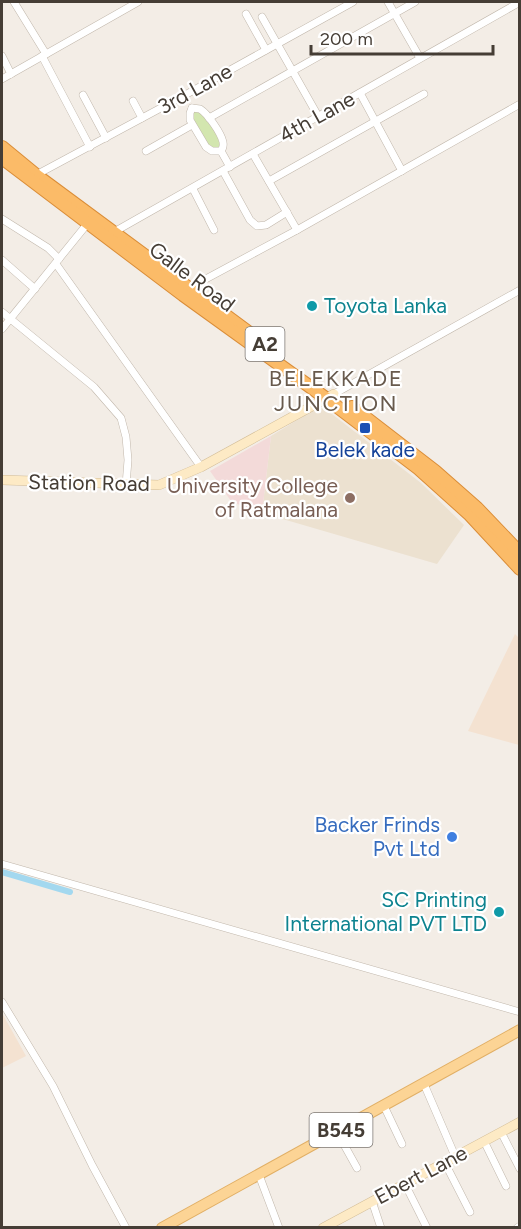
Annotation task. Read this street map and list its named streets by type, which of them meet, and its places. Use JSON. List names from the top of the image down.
{
  "streets": {
    "highway": ["Galle Road", "A2"],
    "main road": ["B545"],
    "street": [
      "3rd Lane",
      "4th Lane",
      "Station Road",
      "Ebert Lane"
    ]
  },
  "crossings": [
    ["3rd Lane", "Galle Road"],
    ["4th Lane", "Galle Road"],
    ["Galle Road", "Station Road"]
  ],
  "districts": ["BELEKKADE JUNCTION"],
  "places": {
    "other": [
      "Toyota Lanka",
      "University College of Ratmalana",
      "Backer Frinds Pvt Ltd",
      "SC Printing International PVT LTD"
    ],
    "transit": ["Belek kade"]
  },
  "scale_bar": "200 m"
}
